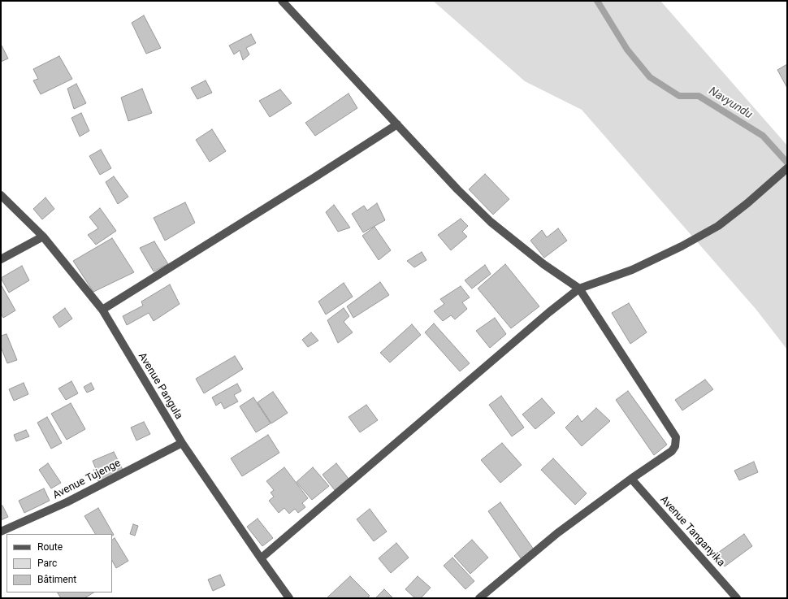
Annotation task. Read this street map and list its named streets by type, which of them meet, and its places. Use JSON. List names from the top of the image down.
{
  "streets": {
    "street": ["Avenue Pangula", "Avenue Tujenge", "Avenue Tanganyika"]
  },
  "crossings": [
    ["Avenue Pangula", "Avenue Tujenge"]
  ],
  "water": ["Navyundu"],
  "legend": ["Route", "Parc", "Bâtiment"]
}
